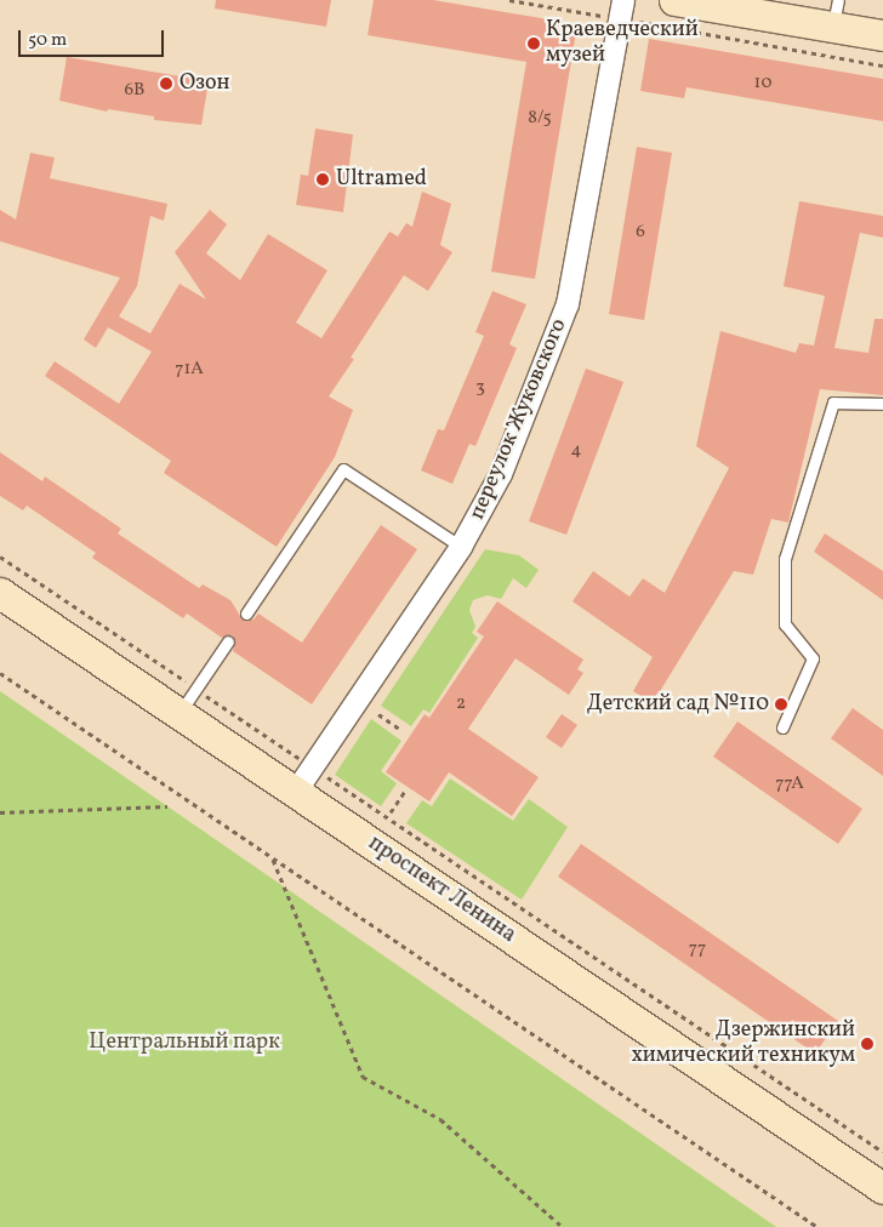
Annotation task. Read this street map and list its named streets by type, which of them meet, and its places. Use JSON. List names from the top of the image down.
{
  "streets": {
    "main road": ["проспект Ленина"],
    "street": ["переулок Жуковского"]
  },
  "crossings": [
    ["переулок Жуковского", "проспект Ленина"]
  ],
  "parks": ["Центральный парк"],
  "places": [
    "Краеведческий музей",
    "Озон",
    "Ultramed",
    "Детский сад №110",
    "Дзержинский химический техникум"
  ],
  "house_numbers": [
    "10",
    "6В",
    "8/5",
    "6",
    "71А",
    "3",
    "4",
    "2",
    "77А",
    "77"
  ],
  "scale_bar": "50 m"
}
